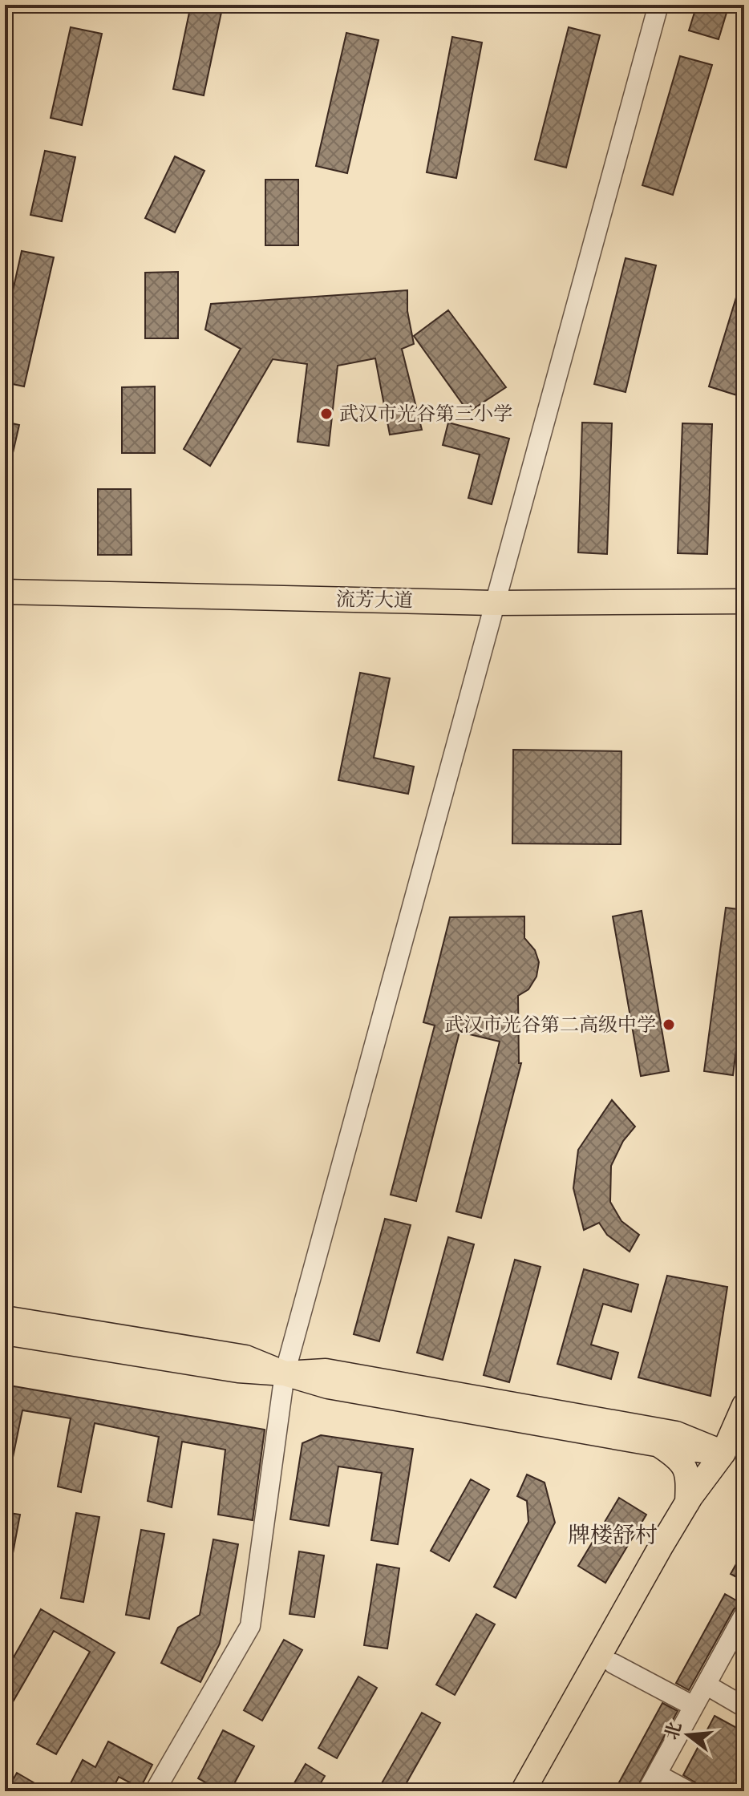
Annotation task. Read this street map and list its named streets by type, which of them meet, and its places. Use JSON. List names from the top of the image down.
{
  "streets": {
    "main road": ["流芳大道"]
  },
  "districts": ["牌楼舒村"],
  "places": ["武汉市光谷第三小学", "武汉市光谷第二高级中学"],
  "north": "left"
}
